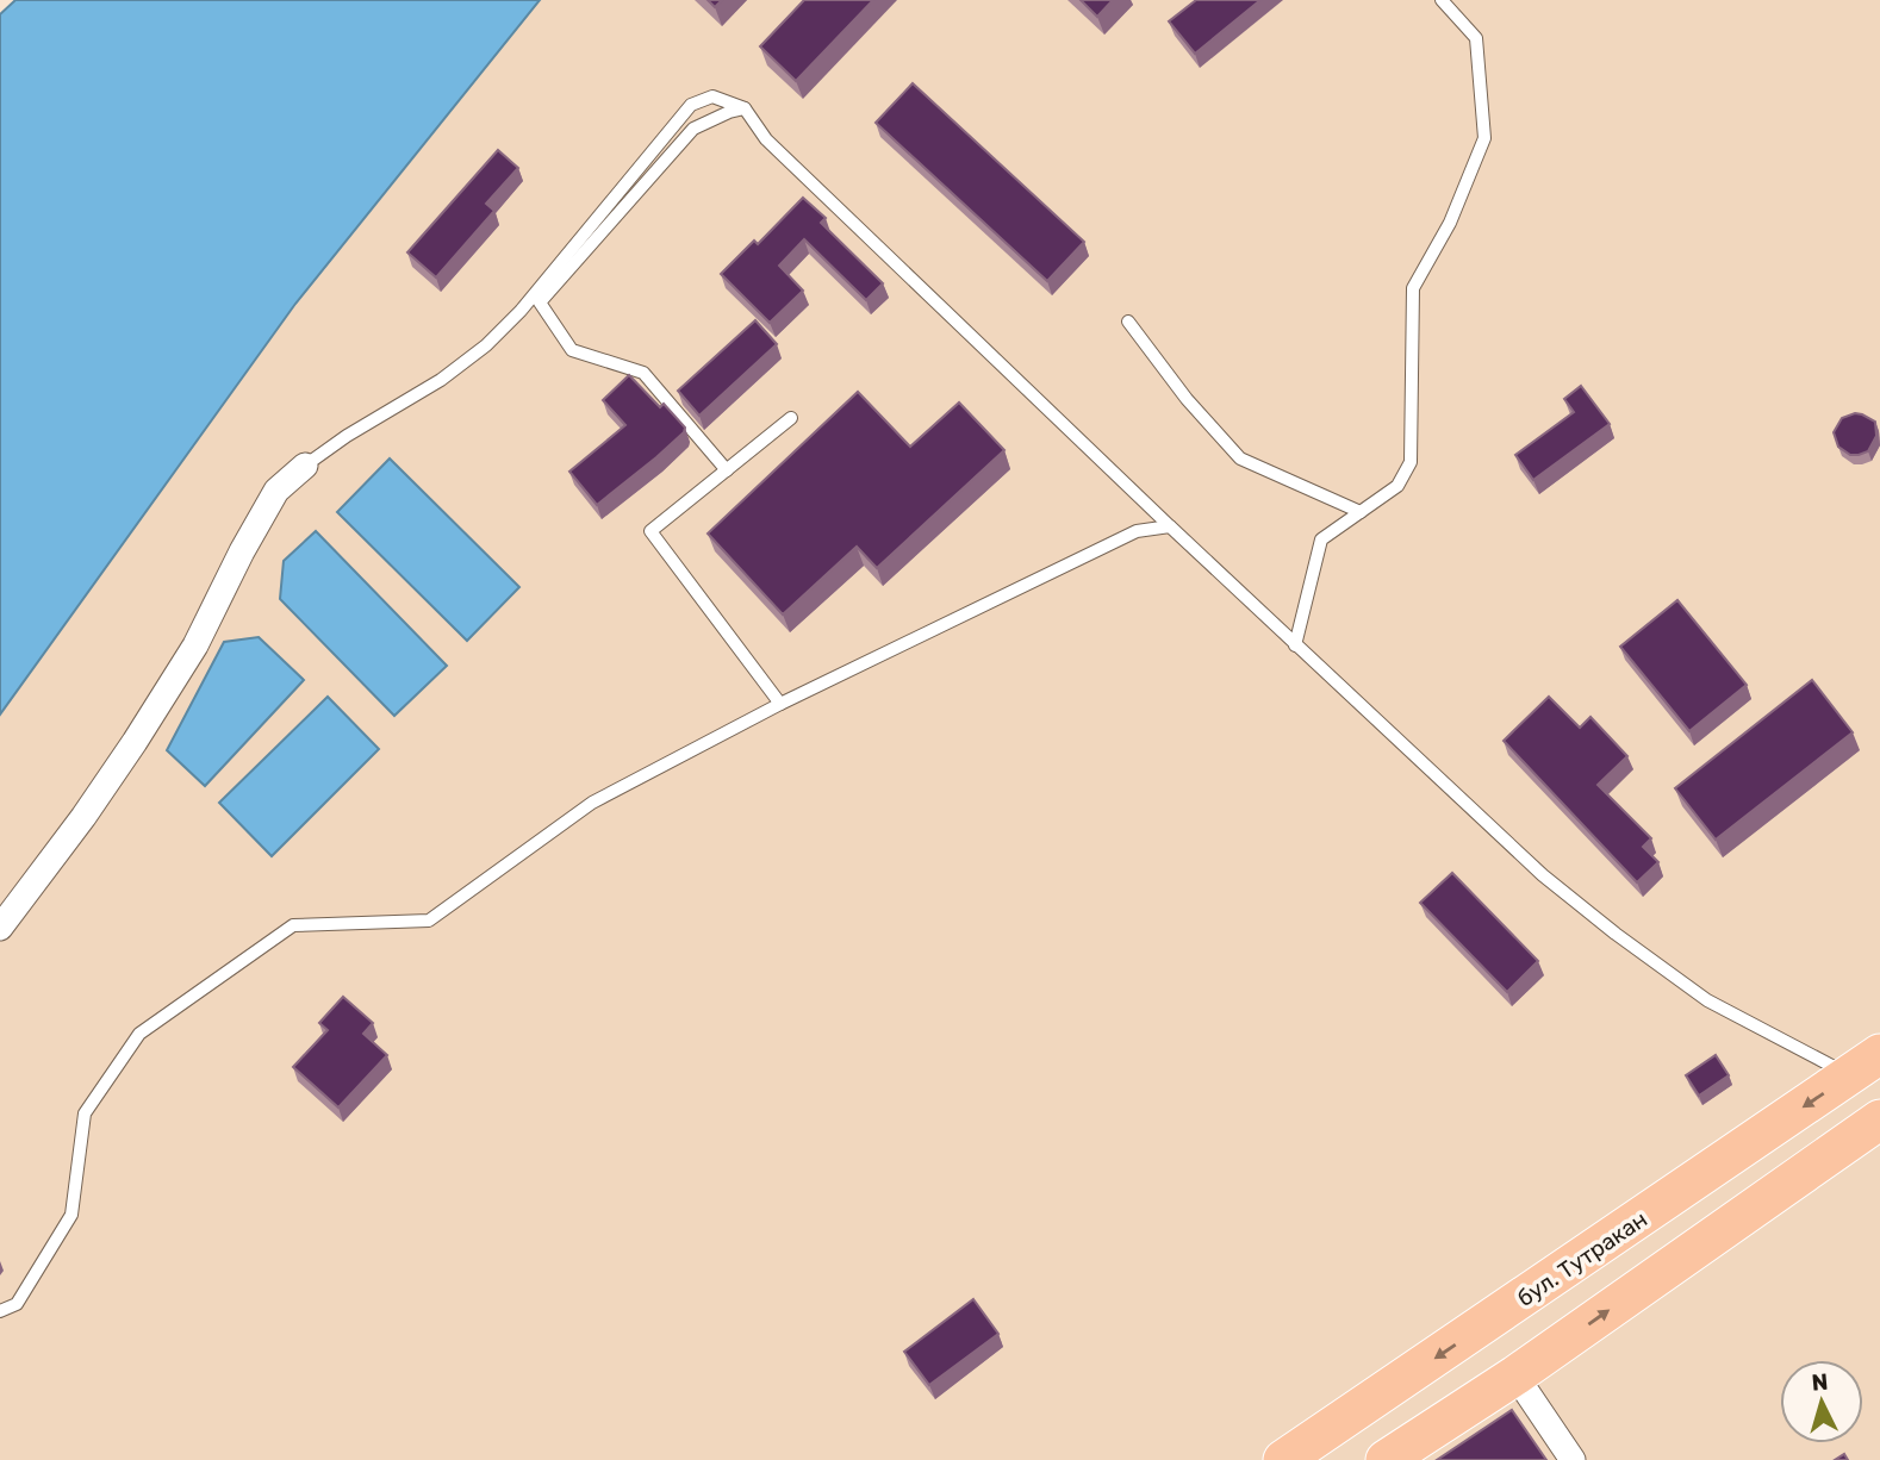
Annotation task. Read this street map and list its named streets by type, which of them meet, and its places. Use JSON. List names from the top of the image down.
{
  "streets": {
    "main road": ["бул. Тутракан"]
  },
  "north": "top"
}
